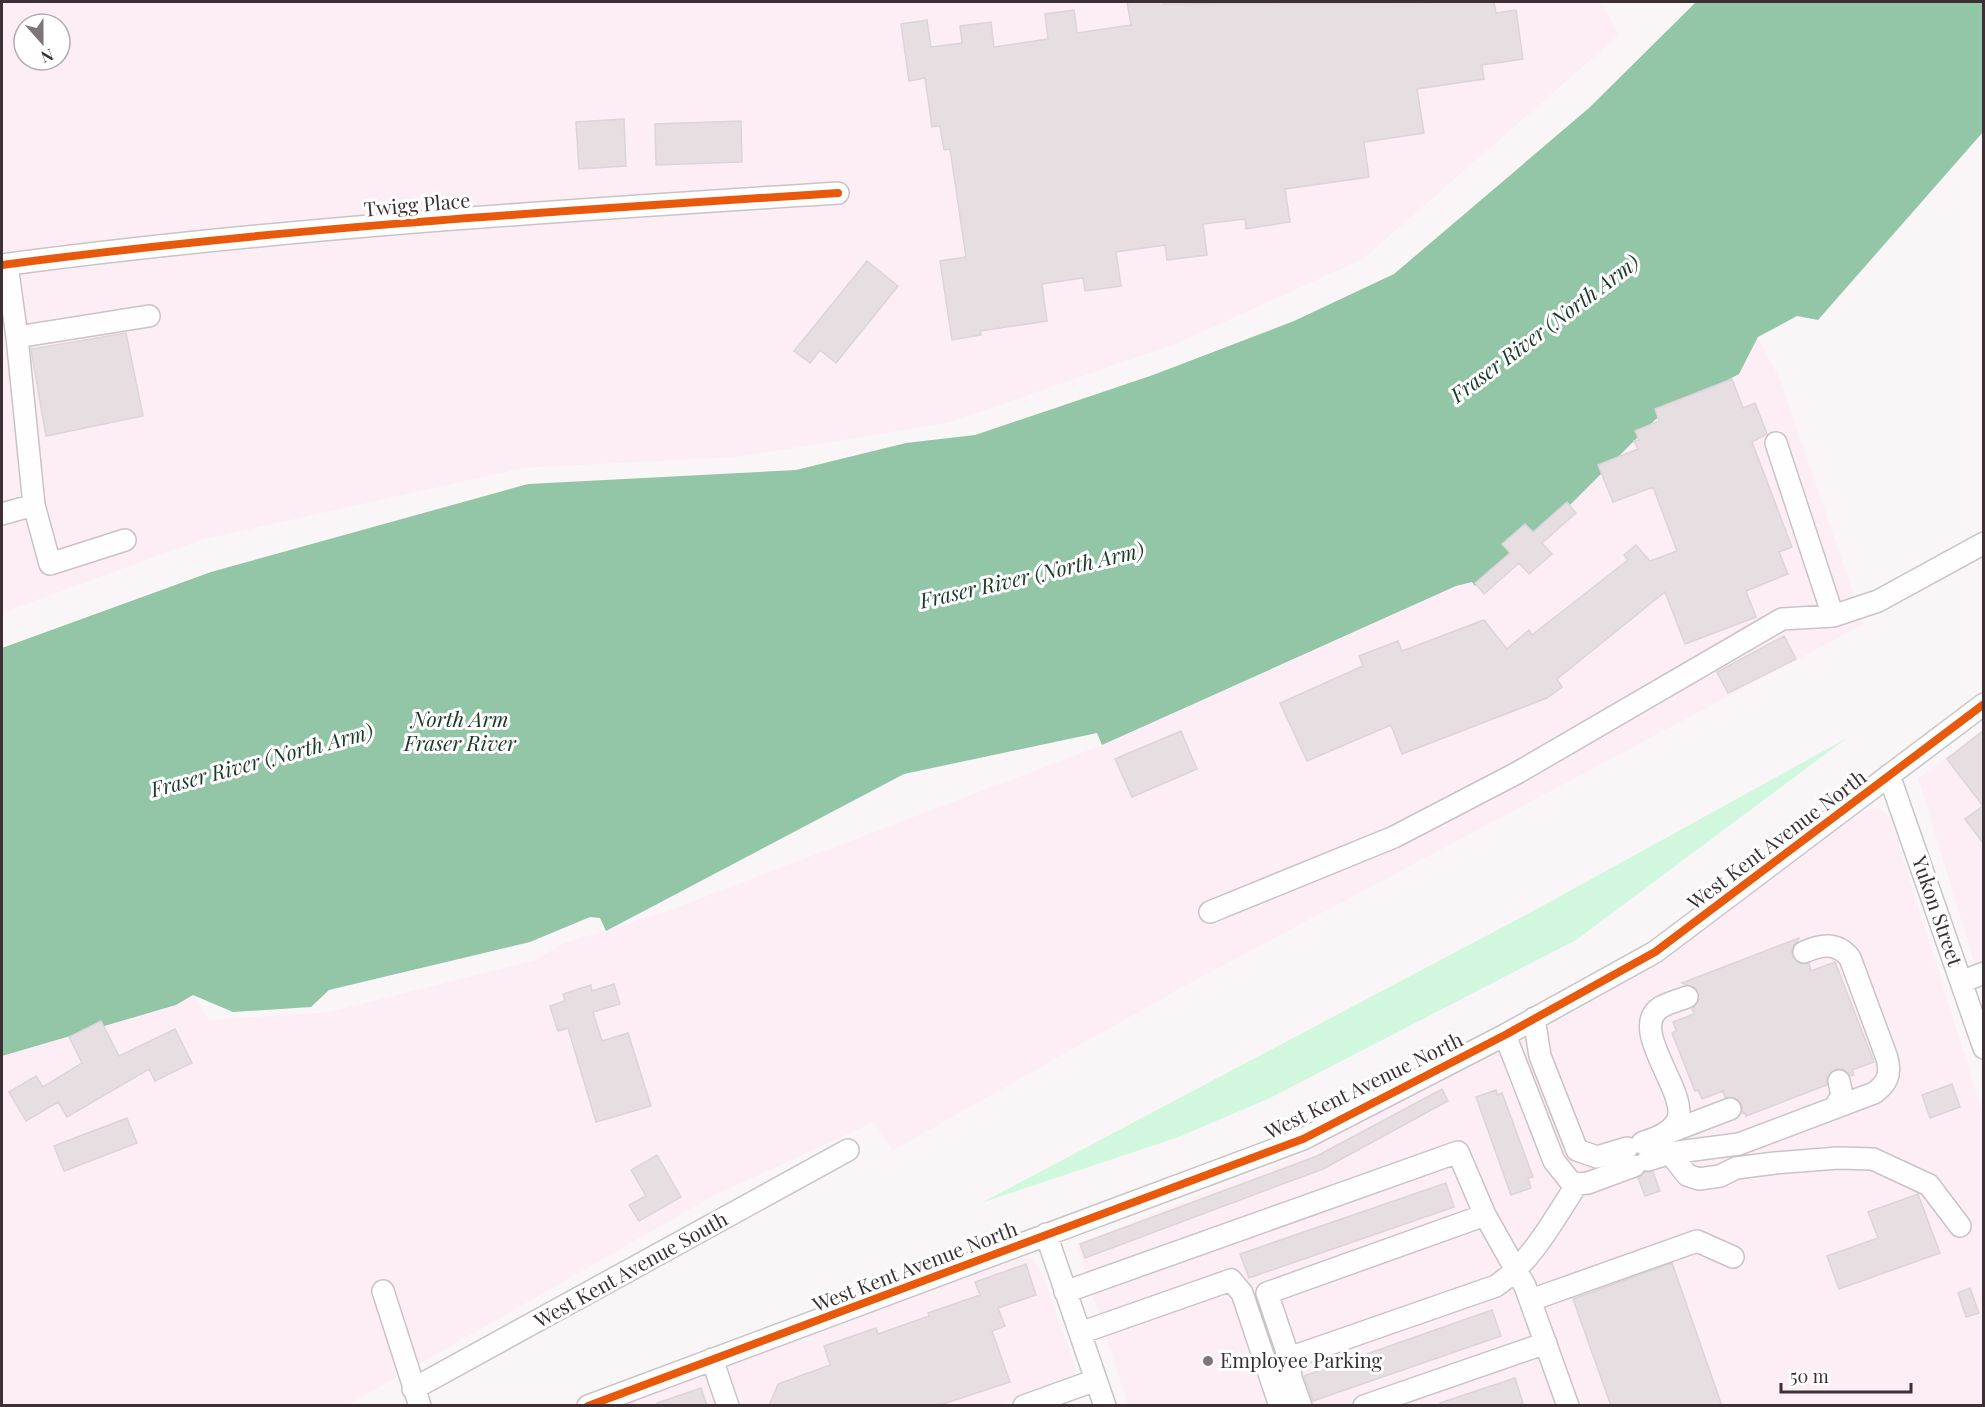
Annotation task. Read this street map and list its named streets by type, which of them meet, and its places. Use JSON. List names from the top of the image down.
{
  "streets": {
    "street": [
      "Twigg Place",
      "West Kent Avenue North",
      "Yukon Street",
      "West Kent Avenue South"
    ]
  },
  "crossings": [
    ["West Kent Avenue North", "Yukon Street"]
  ],
  "water": ["Fraser River (North Arm)", "North Arm Fraser River"],
  "places": ["Employee Parking"],
  "scale_bar": "50 m",
  "north": "bottom"
}
